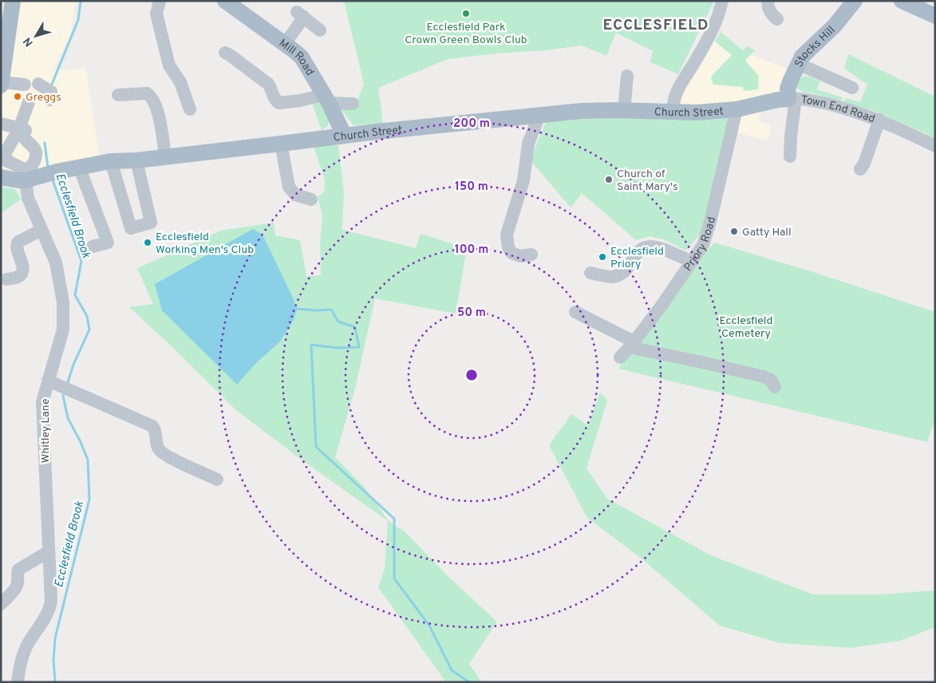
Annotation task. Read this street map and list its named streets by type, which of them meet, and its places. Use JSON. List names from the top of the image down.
{
  "streets": {
    "main road": [
      "Stocks Hill",
      "Mill Road",
      "Town End Road",
      "Church Street"
    ],
    "street": ["Priory Road", "Whitley Lane"]
  },
  "crossings": [
    ["Stocks Hill", "Town End Road"],
    ["Mill Road", "Church Street"],
    ["Town End Road", "Church Street"],
    ["Town End Road", "Priory Road"],
    ["Church Street", "Priory Road"],
    ["Church Street", "Whitley Lane"]
  ],
  "districts": ["ECCLESFIELD"],
  "water": ["Ecclesfield Brook"],
  "parks": ["Ecclesfield Cemetery"],
  "places": [
    "Ecclesfield Park Crown Green Bowls Club",
    "Greggs",
    "Church of Saint Mary's",
    "Gatty Hall",
    "Ecclesfield Working Men's Club",
    "Ecclesfield Priory"
  ],
  "north": "bottom left",
  "rings": [
    "200 m",
    "150 m",
    "100 m",
    "50 m"
  ]
}
